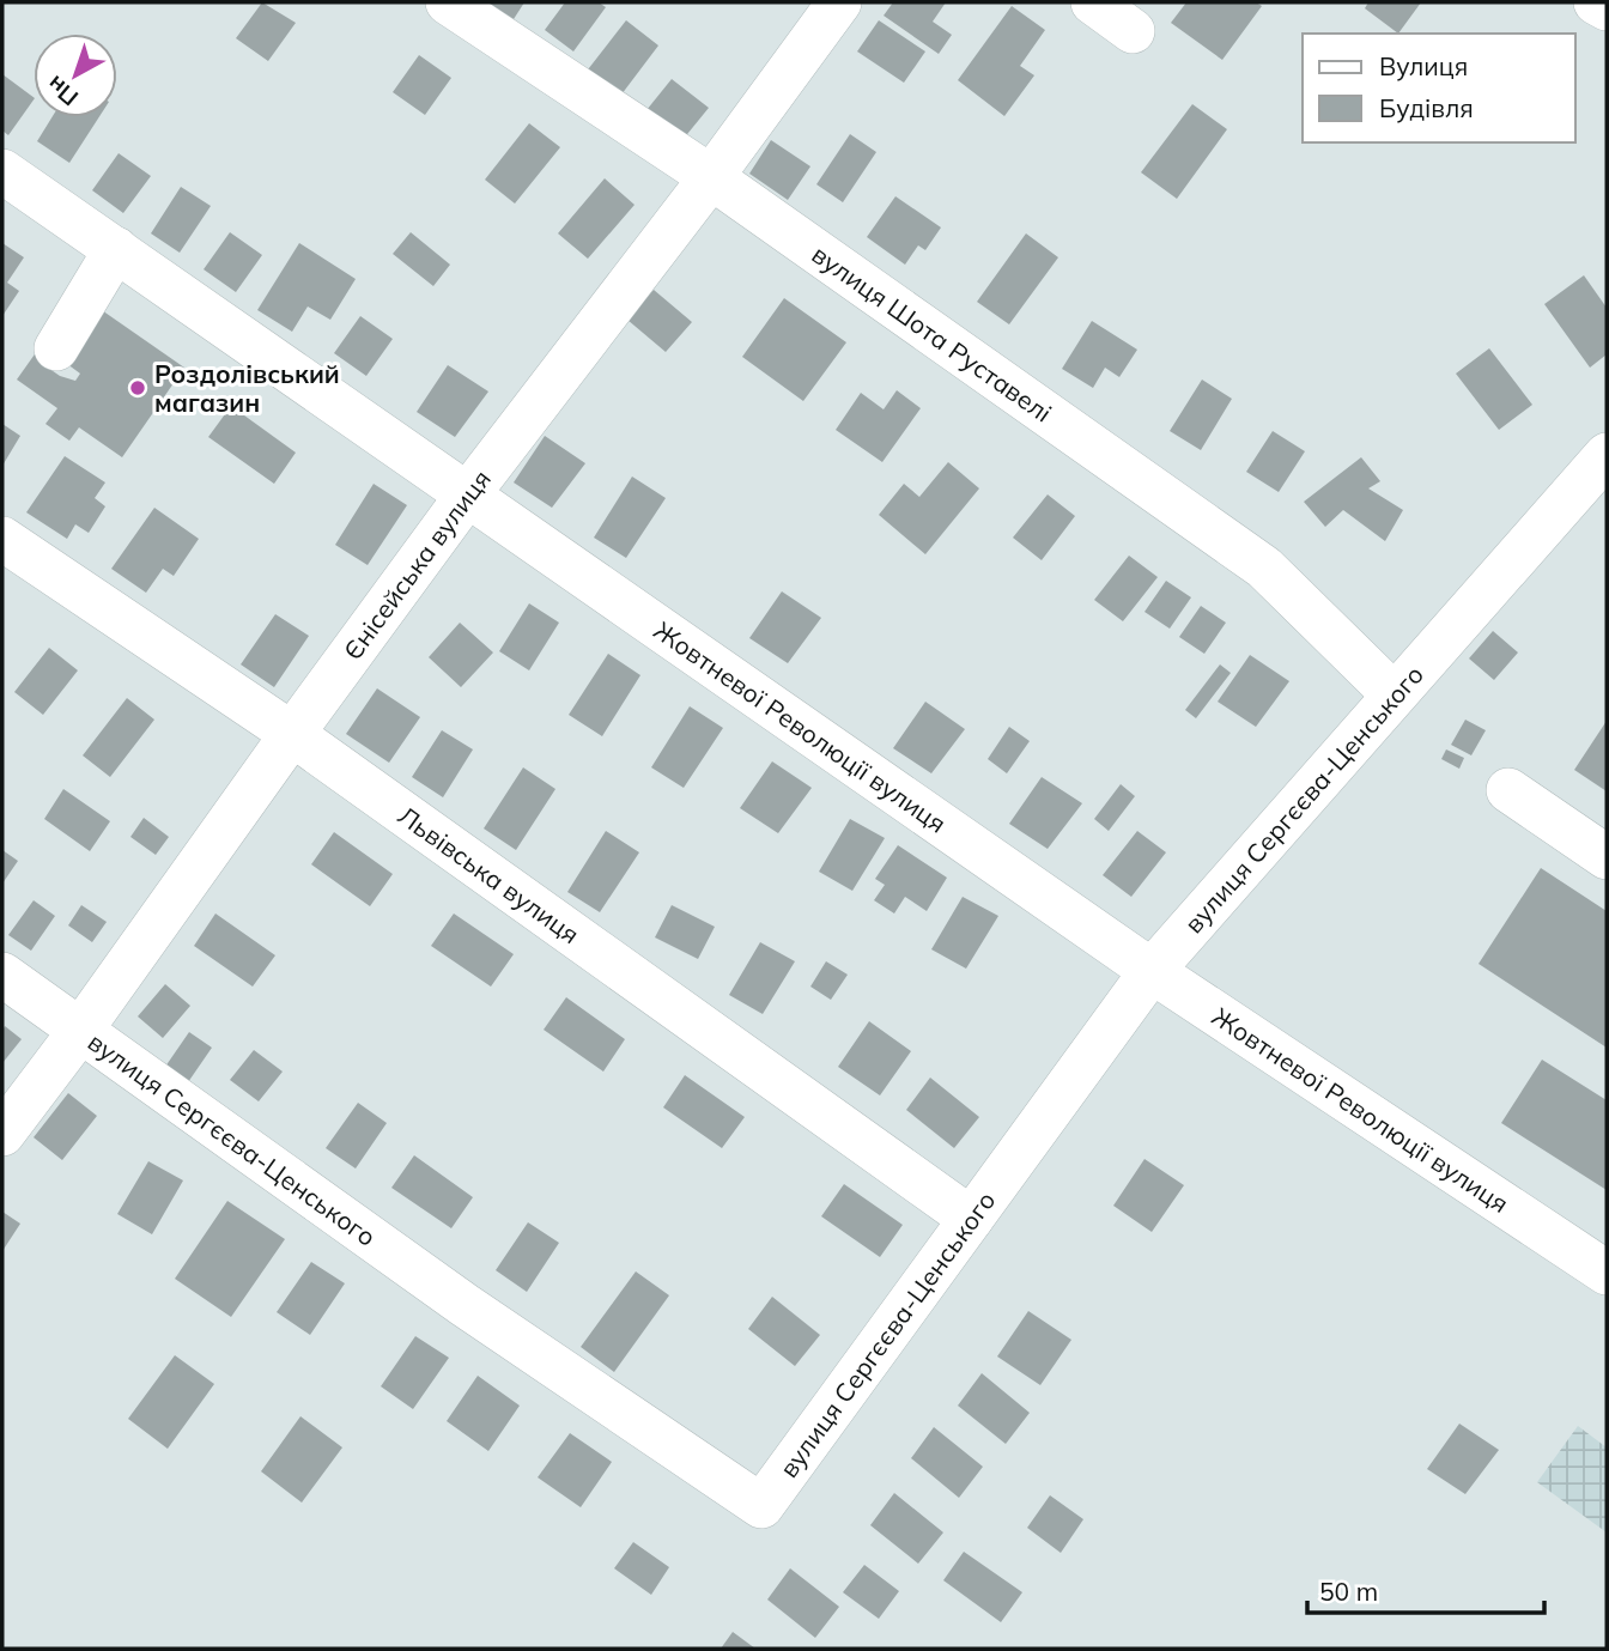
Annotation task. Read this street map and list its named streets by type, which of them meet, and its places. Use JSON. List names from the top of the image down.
{
  "streets": {
    "street": [
      "вулиця Шота Руставелі",
      "Єнісейська вулиця",
      "Жовтневої Революції вулиця",
      "вулиця Сергєєва-Ценського",
      "Львівська вулиця"
    ]
  },
  "crossings": [
    ["вулиця Шота Руставелі", "Єнісейська вулиця"],
    ["вулиця Шота Руставелі", "вулиця Сергєєва-Ценського"],
    ["Єнісейська вулиця", "Жовтневої Революції вулиця"],
    ["Єнісейська вулиця", "вулиця Сергєєва-Ценського"],
    ["Єнісейська вулиця", "Львівська вулиця"],
    ["Жовтневої Революції вулиця", "вулиця Сергєєва-Ценського"],
    ["вулиця Сергєєва-Ценського", "Львівська вулиця"]
  ],
  "places": ["Роздолівський магазин"],
  "legend": ["Вулиця", "Будівля"],
  "scale_bar": "50 m",
  "north": "bottom left"
}
